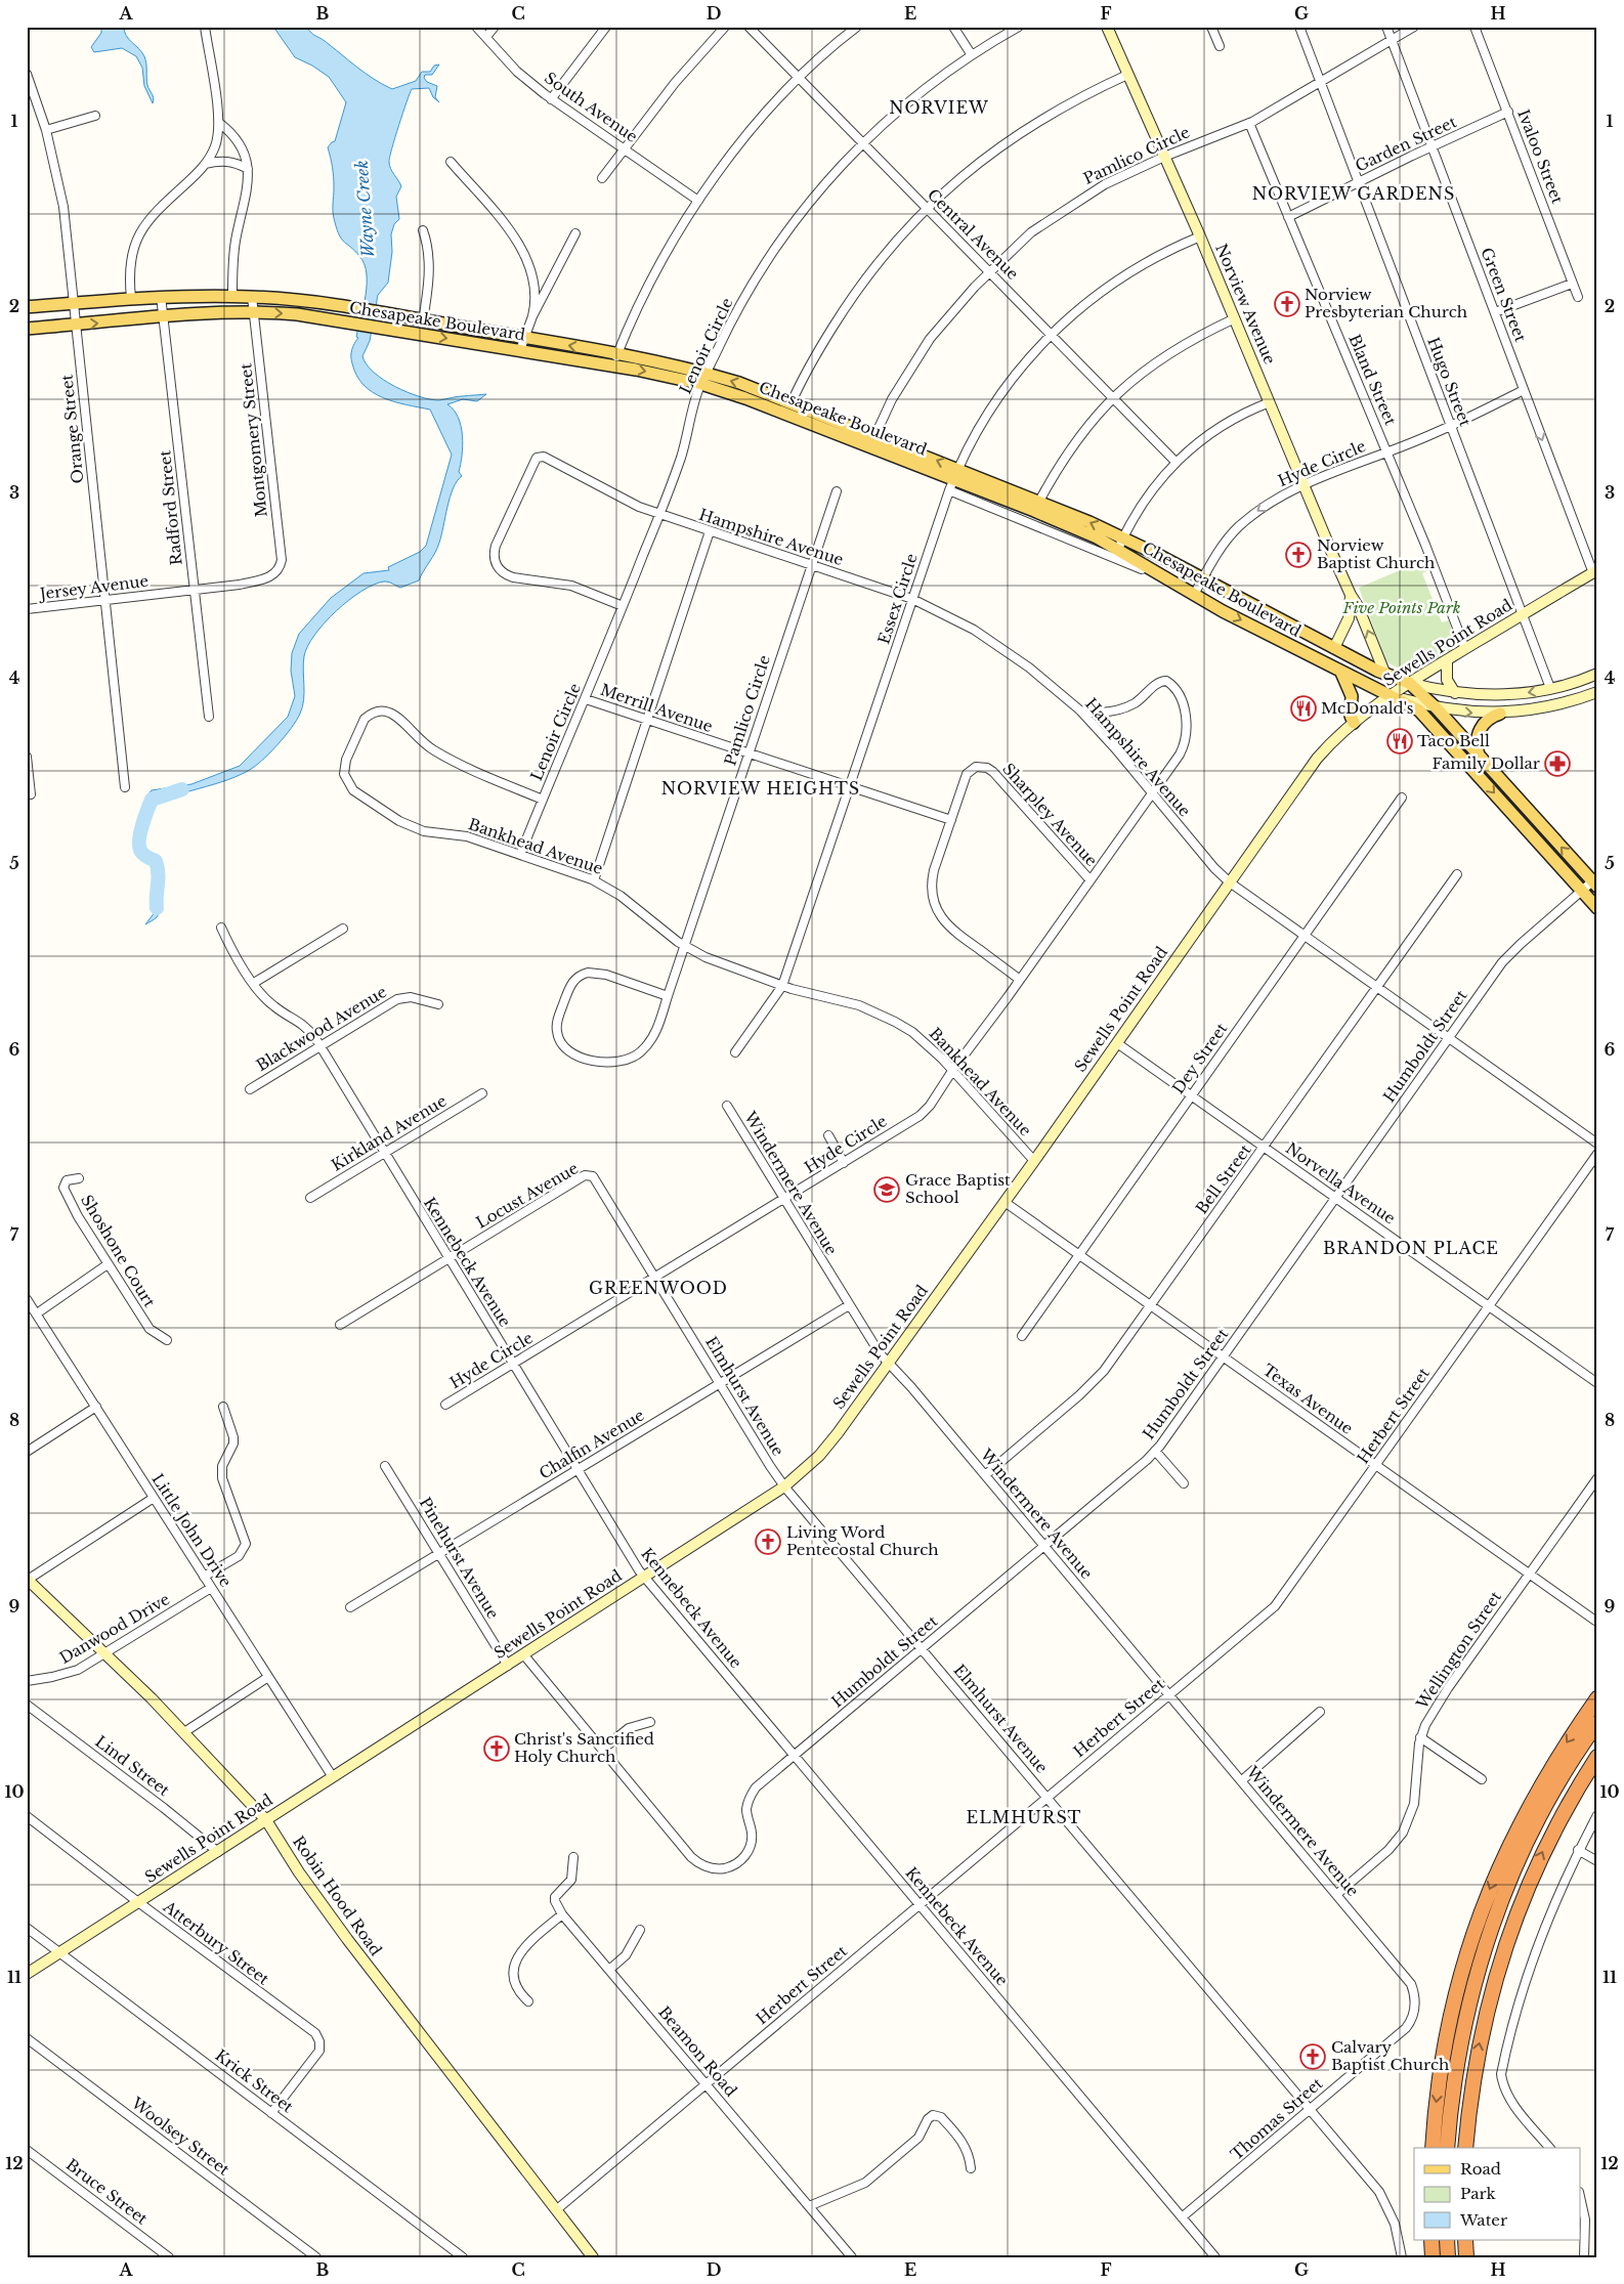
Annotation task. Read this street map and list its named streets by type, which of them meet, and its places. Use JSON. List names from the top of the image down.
{
  "streets": {
    "main road": [
      "Norview Avenue",
      "Chesapeake Boulevard",
      "Sewells Point Road",
      "Robin Hood Road"
    ],
    "street": [
      "South Avenue",
      "Garden Street",
      "Pamlico Circle",
      "Ivaloo Street",
      "Central Avenue",
      "Green Street",
      "Lenoir Circle",
      "Bland Street",
      "Hugo Street",
      "Orange Street",
      "Montgomery Street",
      "Hyde Circle",
      "Radford Street",
      "Hampshire Avenue",
      "Jersey Avenue",
      "Essex Circle",
      "Merrill Avenue",
      "Sharpley Avenue",
      "Bankhead Avenue",
      "Blackwood Avenue",
      "Humboldt Street",
      "Dey Street",
      "Kirkland Avenue",
      "Bell Street",
      "Windermere Avenue",
      "Norvella Avenue",
      "Locust Avenue",
      "Shoshone Court",
      "Kennebeck Avenue",
      "Elmhurst Avenue",
      "Texas Avenue",
      "Herbert Street",
      "Chalfin Avenue",
      "Little John Drive",
      "Pinehurst Avenue",
      "Danwood Drive",
      "Wellington Street",
      "Lind Street",
      "Atterbury Street",
      "Beamon Road",
      "Krick Street",
      "Thomas Street",
      "Woolsey Street",
      "Bruce Street"
    ]
  },
  "crossings": [
    ["Garden Street", "Ivaloo Street"],
    ["Garden Street", "Green Street"],
    ["Garden Street", "Bland Street"],
    ["Garden Street", "Hugo Street"],
    ["Pamlico Circle", "Central Avenue"],
    ["Pamlico Circle", "Green Street"],
    ["Pamlico Circle", "Norview Avenue"],
    ["Pamlico Circle", "Chesapeake Boulevard"],
    ["Pamlico Circle", "Bland Street"],
    ["Pamlico Circle", "Hugo Street"],
    ["Pamlico Circle", "Hampshire Avenue"],
    ["Pamlico Circle", "Merrill Avenue"],
    ["Pamlico Circle", "Bankhead Avenue"],
    ["Central Avenue", "Lenoir Circle"],
    ["Central Avenue", "Essex Circle"],
    ["Green Street", "Hyde Circle"],
    ["Green Street", "Sewells Point Road"],
    ["Norview Avenue", "Chesapeake Boulevard"],
    ["Norview Avenue", "Hyde Circle"],
    ["Norview Avenue", "Essex Circle"],
    ["Chesapeake Boulevard", "Lenoir Circle"],
    ["Chesapeake Boulevard", "Hugo Street"],
    ["Chesapeake Boulevard", "Orange Street"],
    ["Chesapeake Boulevard", "Montgomery Street"],
    ["Chesapeake Boulevard", "Hyde Circle"],
    ["Chesapeake Boulevard", "Radford Street"],
    ["Chesapeake Boulevard", "Essex Circle"],
    ["Chesapeake Boulevard", "Sewells Point Road"],
    ["Lenoir Circle", "Hampshire Avenue"],
    ["Lenoir Circle", "Merrill Avenue"],
    ["Lenoir Circle", "Bankhead Avenue"],
    ["Bland Street", "Hyde Circle"],
    ["Bland Street", "Sewells Point Road"],
    ["Hugo Street", "Hyde Circle"],
    ["Hugo Street", "Sewells Point Road"],
    ["Orange Street", "Jersey Avenue"],
    ["Montgomery Street", "Jersey Avenue"],
    ["Hyde Circle", "Hampshire Avenue"],
    ["Hyde Circle", "Sharpley Avenue"],
    ["Hyde Circle", "Bankhead Avenue"],
    ["Hyde Circle", "Windermere Avenue"],
    ["Hyde Circle", "Kennebeck Avenue"],
    ["Hyde Circle", "Elmhurst Avenue"],
    ["Radford Street", "Jersey Avenue"],
    ["Hampshire Avenue", "Essex Circle"],
    ["Hampshire Avenue", "Sewells Point Road"],
    ["Hampshire Avenue", "Humboldt Street"],
    ["Hampshire Avenue", "Dey Street"],
    ["Hampshire Avenue", "Bell Street"],
    ["Essex Circle", "Merrill Avenue"],
    ["Essex Circle", "Bankhead Avenue"],
    ["Sewells Point Road", "Bankhead Avenue"],
    ["Sewells Point Road", "Windermere Avenue"],
    ["Sewells Point Road", "Norvella Avenue"],
    ["Sewells Point Road", "Kennebeck Avenue"],
    ["Sewells Point Road", "Elmhurst Avenue"],
    ["Sewells Point Road", "Texas Avenue"],
    ["Sewells Point Road", "Little John Drive"],
    ["Sewells Point Road", "Pinehurst Avenue"],
    ["Sewells Point Road", "Lind Street"],
    ["Sewells Point Road", "Robin Hood Road"],
    ["Sewells Point Road", "Atterbury Street"],
    ["Sewells Point Road", "Krick Street"],
    ["Merrill Avenue", "Sharpley Avenue"],
    ["Blackwood Avenue", "Kennebeck Avenue"],
    ["Humboldt Street", "Windermere Avenue"],
    ["Humboldt Street", "Norvella Avenue"],
    ["Humboldt Street", "Kennebeck Avenue"],
    ["Humboldt Street", "Elmhurst Avenue"],
    ["Humboldt Street", "Texas Avenue"],
    ["Dey Street", "Norvella Avenue"],
    ["Dey Street", "Texas Avenue"],
    ["Kirkland Avenue", "Kennebeck Avenue"],
    ["Bell Street", "Windermere Avenue"],
    ["Bell Street", "Norvella Avenue"],
    ["Bell Street", "Texas Avenue"],
    ["Windermere Avenue", "Herbert Street"],
    ["Windermere Avenue", "Chalfin Avenue"],
    ["Windermere Avenue", "Wellington Street"],
    ["Windermere Avenue", "Thomas Street"],
    ["Norvella Avenue", "Herbert Street"],
    ["Locust Avenue", "Kennebeck Avenue"],
    ["Locust Avenue", "Elmhurst Avenue"],
    ["Kennebeck Avenue", "Herbert Street"],
    ["Kennebeck Avenue", "Chalfin Avenue"],
    ["Kennebeck Avenue", "Thomas Street"],
    ["Elmhurst Avenue", "Herbert Street"],
    ["Elmhurst Avenue", "Chalfin Avenue"],
    ["Elmhurst Avenue", "Thomas Street"],
    ["Texas Avenue", "Herbert Street"],
    ["Texas Avenue", "Wellington Street"],
    ["Herbert Street", "Robin Hood Road"],
    ["Herbert Street", "Beamon Road"],
    ["Chalfin Avenue", "Pinehurst Avenue"],
    ["Little John Drive", "Danwood Drive"],
    ["Danwood Drive", "Robin Hood Road"],
    ["Atterbury Street", "Krick Street"]
  ],
  "districts": [
    "NORVIEW",
    "NORVIEW GARDENS",
    "NORVIEW HEIGHTS",
    "BRANDON PLACE",
    "GREENWOOD",
    "ELMHURST"
  ],
  "water": ["Wayne Creek"],
  "parks": ["Five Points Park"],
  "places": {
    "church": [
      "Norview Presbyterian Church",
      "Norview Baptist Church",
      "Living Word Pentecostal Church",
      "Christ's Sanctified Holy Church",
      "Calvary Baptist Church"
    ],
    "restaurant": ["McDonald's", "Taco Bell"],
    "pharmacy": ["Family Dollar"],
    "school or university": ["Grace Baptist School"]
  },
  "legend": ["Road", "Park", "Water"],
  "grid": {
    "columns": [
      "A",
      "B",
      "C",
      "D",
      "E",
      "F",
      "G",
      "H"
    ],
    "rows": [
      "1",
      "2",
      "3",
      "4",
      "5",
      "6",
      "7",
      "8",
      "9",
      "10",
      "11",
      "12"
    ]
  }
}
